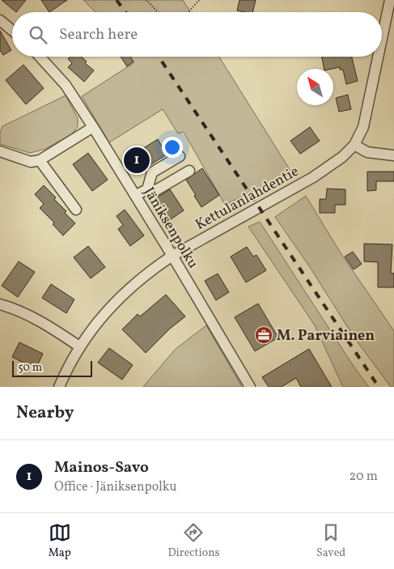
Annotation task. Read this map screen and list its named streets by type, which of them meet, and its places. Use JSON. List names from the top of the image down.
{
  "streets": {
    "street": ["Kettulanlahdentie", "Jäniksenpolku"]
  },
  "crossings": [
    ["Kettulanlahdentie", "Jäniksenpolku"]
  ],
  "places": {
    "office": ["M. Parviainen"]
  },
  "scale_bar": "50 m",
  "north": "top left",
  "page": {
    "search": "Search here",
    "pins": "1",
    "scale": "50 m",
    "heading": "Nearby",
    "list": [
      {
        "mark": "1",
        "name": "Mainos-Savo",
        "note": "Office · Jäniksenpolku",
        "value": "20 m"
      }
    ],
    "nav": ["Map", "Directions", "Saved"]
  }
}
